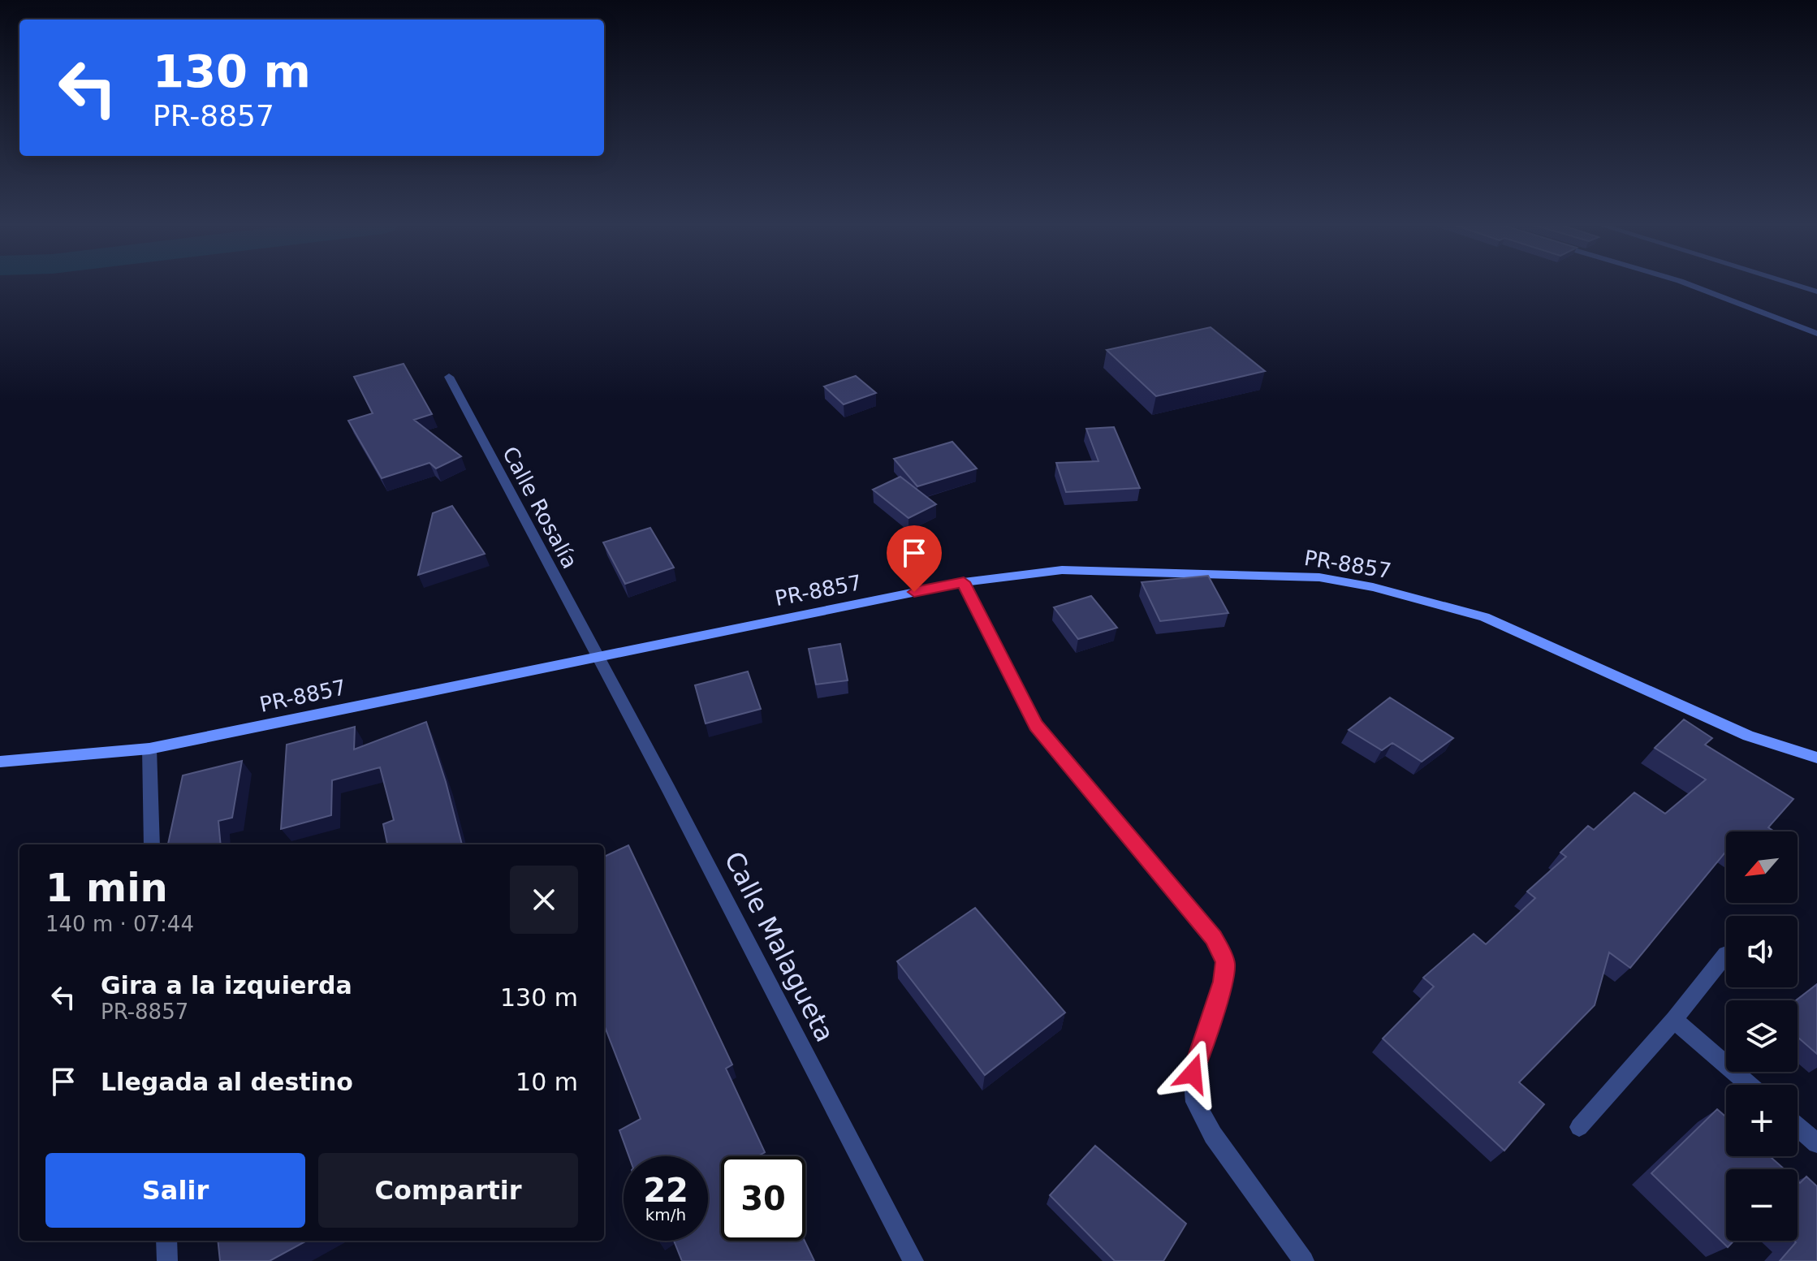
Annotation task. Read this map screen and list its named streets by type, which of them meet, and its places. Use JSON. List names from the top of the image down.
{
  "streets": {
    "street": ["Calle Rosalía", "PR-8857", "Calle Malagueta"]
  },
  "crossings": [
    ["Calle Rosalía", "PR-8857"],
    ["Calle Rosalía", "Calle Malagueta"],
    ["PR-8857", "Calle Malagueta"]
  ],
  "north": "bottom left",
  "page": {
    "turn": ["130 m", "PR-8857"],
    "map_buttons": ["+", "−"],
    "heading": ["1 min", "140 m · 07:44"],
    "list": [
      {
        "name": "Gira a la izquierda",
        "note": "PR-8857",
        "value": "130 m"
      },
      {
        "name": "Llegada al destino",
        "value": "10 m"
      }
    ],
    "buttons": ["Salir", "Compartir"],
    "speed": "22 km/h",
    "limit": "30"
  }
}
